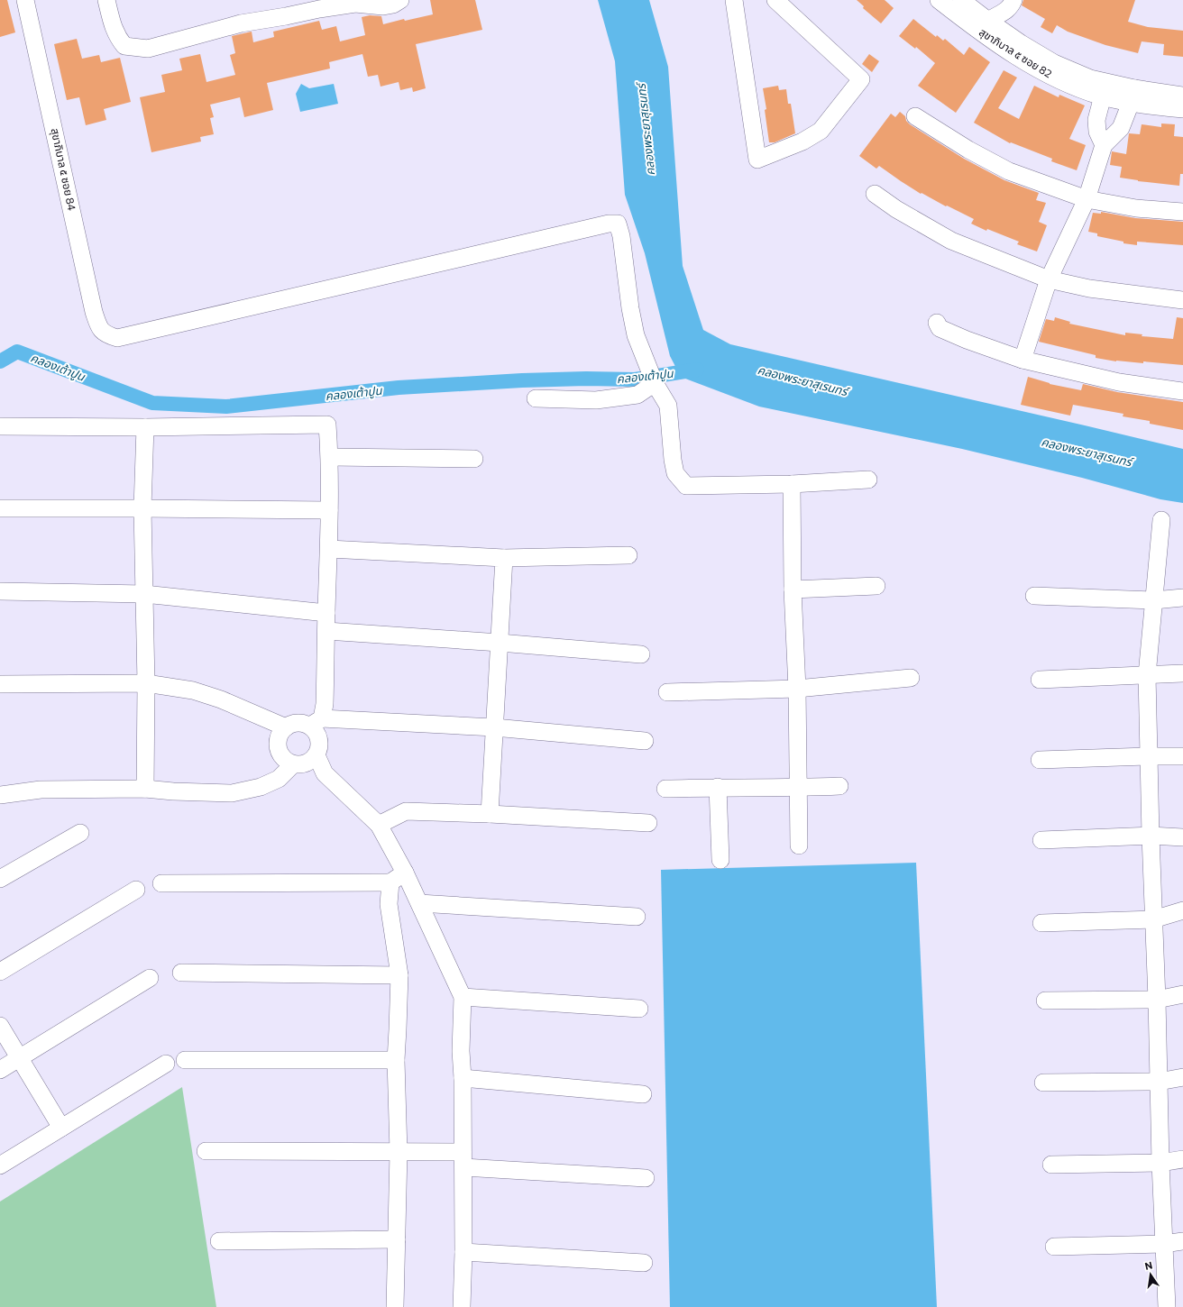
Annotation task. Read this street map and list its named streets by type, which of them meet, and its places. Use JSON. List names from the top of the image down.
{
  "streets": {
    "street": ["สุขาภิบาล ๕ ซอย 82", "สุขาภิบาล ๕ ซอย 84"]
  },
  "water": ["คลองพระยาสุเรนทร์", "คลองเต้าปูน"],
  "north": "top"
}
